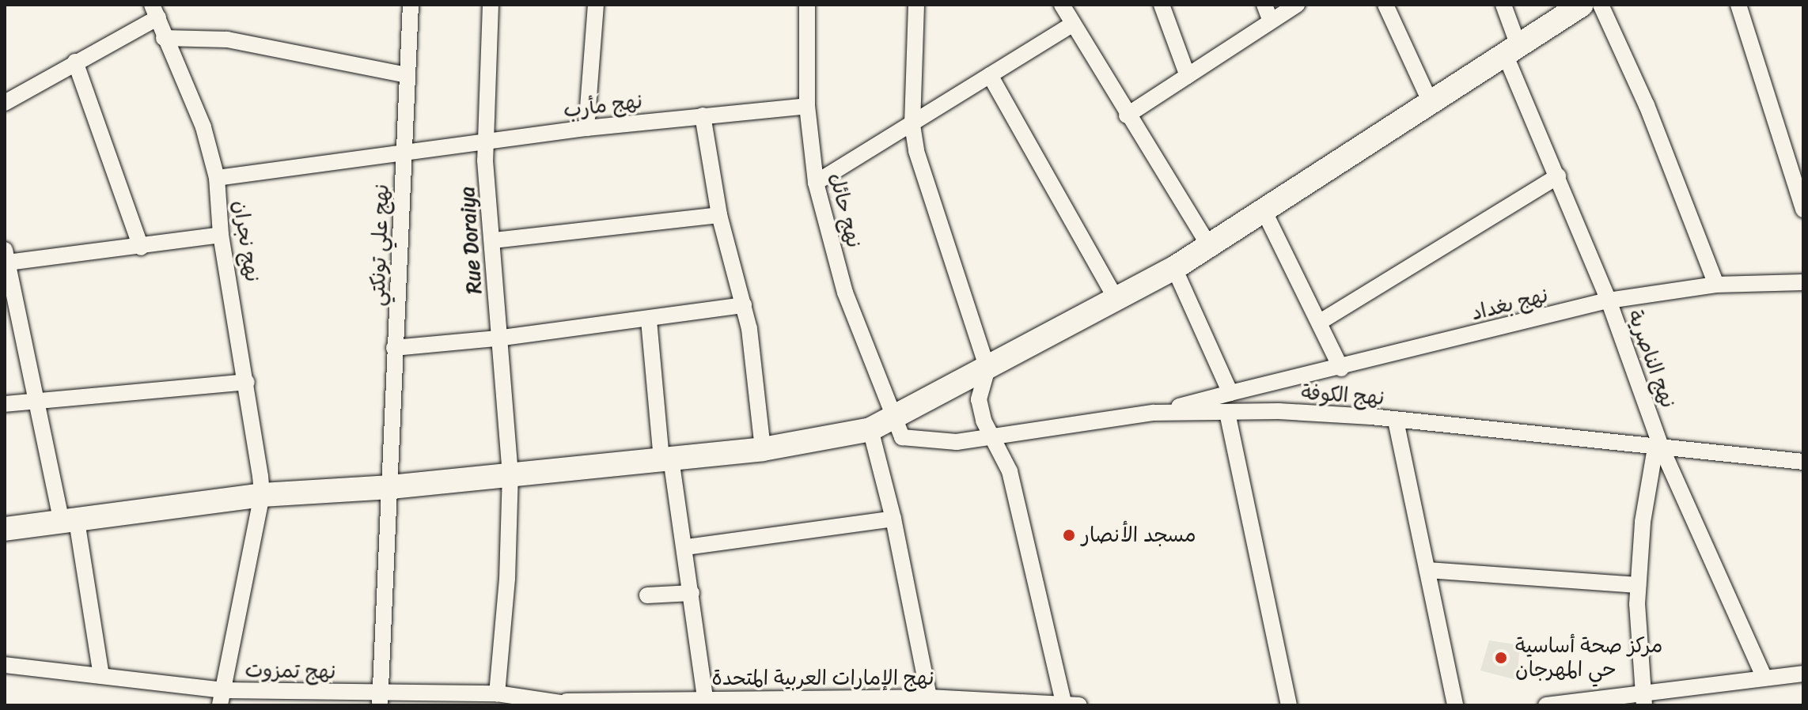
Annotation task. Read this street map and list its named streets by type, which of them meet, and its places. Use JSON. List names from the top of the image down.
{
  "streets": {
    "street": [
      "نهج مأرب",
      "نهج حائل",
      "Rue Doraiya",
      "نهج نجران",
      "نهج علي تونكتي",
      "نهج بغداد",
      "نهج الناصرية",
      "نهج الكوفة",
      "نهج تمزوت",
      "نهج الإمارات العربية المتحدة"
    ]
  },
  "crossings": [
    ["نهج مأرب", "نهج حائل"],
    ["نهج مأرب", "Rue Doraiya"],
    ["نهج مأرب", "نهج نجران"],
    ["نهج مأرب", "نهج علي تونكتي"],
    ["نهج حائل", "نهج الكوفة"],
    ["Rue Doraiya", "نهج تمزوت"],
    ["نهج نجران", "نهج تمزوت"],
    ["نهج علي تونكتي", "نهج تمزوت"],
    ["نهج بغداد", "نهج الناصرية"],
    ["نهج بغداد", "نهج الكوفة"],
    ["نهج الناصرية", "نهج الكوفة"],
    ["نهج تمزوت", "نهج الإمارات العربية المتحدة"]
  ],
  "places": ["مسجد الأنصار", "مركز صحة أساسية حي المهرجان"]
}
